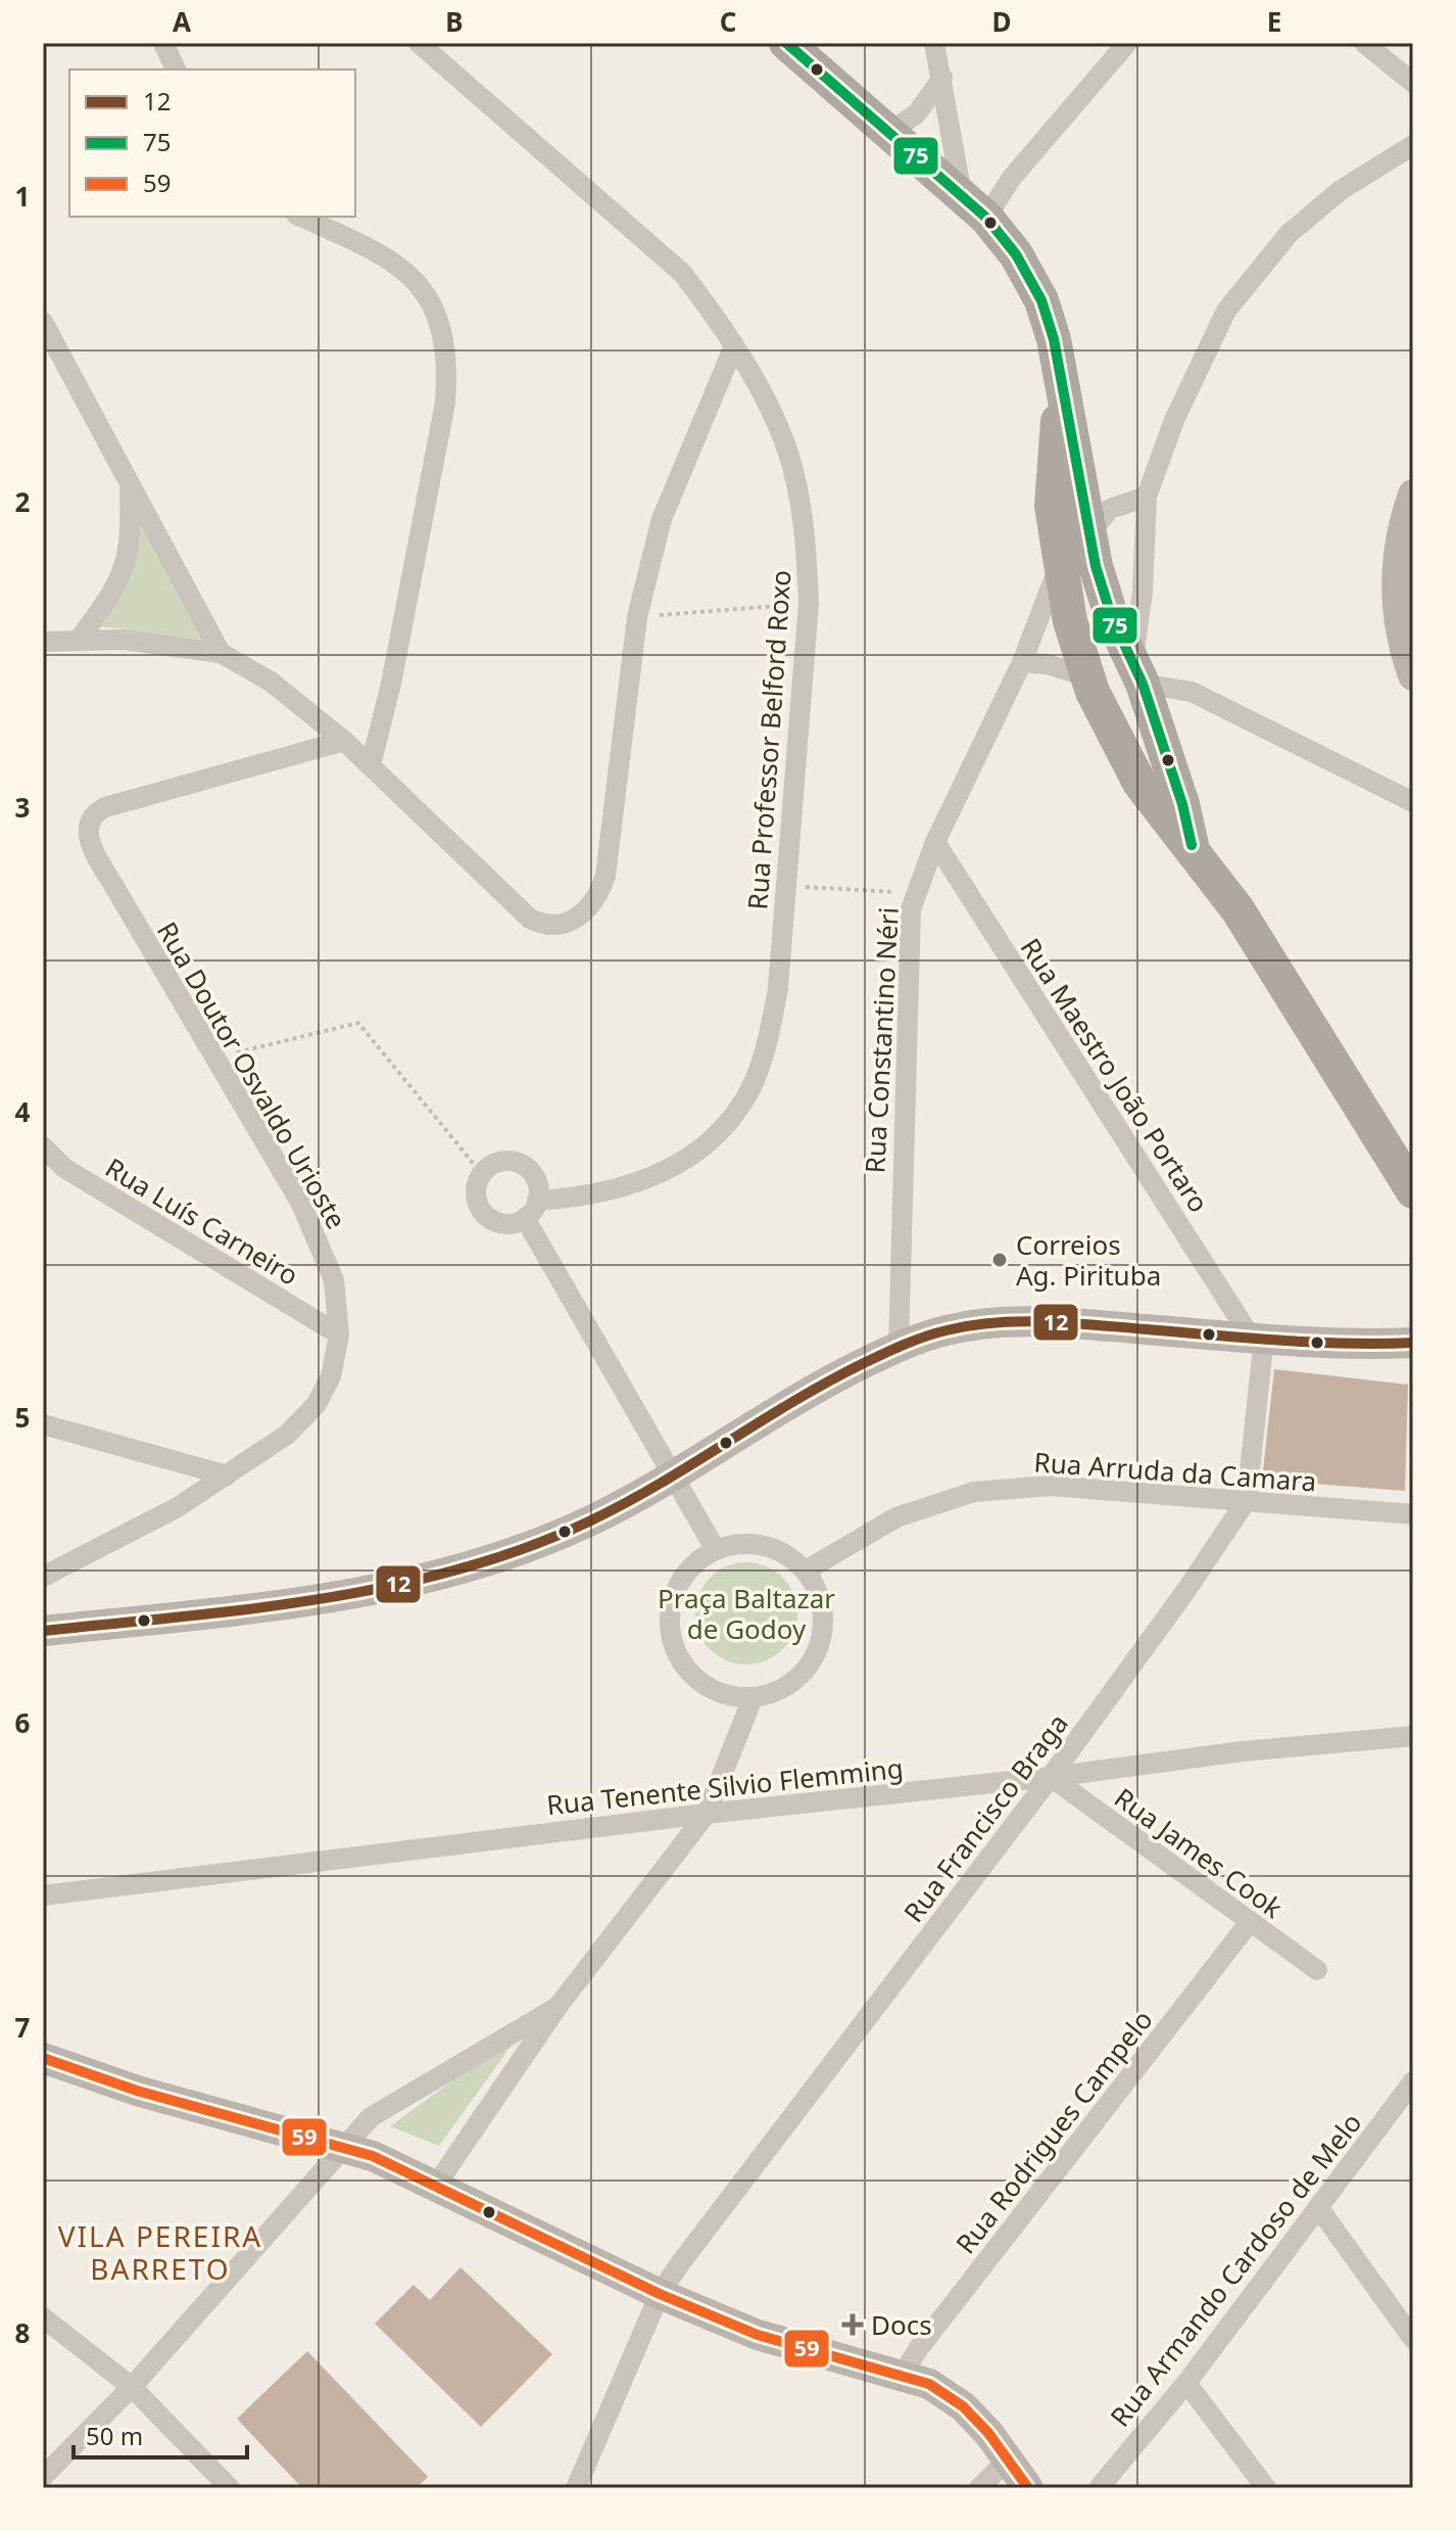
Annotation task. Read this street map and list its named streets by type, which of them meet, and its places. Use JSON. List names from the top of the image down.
{
  "streets": {
    "street": [
      "Rua Professor Belford Roxo",
      "Rua Constantino Néri",
      "Rua Doutor Osvaldo Urioste",
      "Rua Maestro João Portaro",
      "Rua Luís Carneiro",
      "Rua Arruda da Camara",
      "Rua Tenente Silvio Flemming",
      "Rua Francisco Braga",
      "Rua James Cook",
      "Rua Rodrigues Campelo",
      "Rua Armando Cardoso de Melo"
    ]
  },
  "crossings": [
    ["Rua Constantino Néri", "Rua Maestro João Portaro"],
    ["Rua Doutor Osvaldo Urioste", "Rua Luís Carneiro"],
    ["Rua Maestro João Portaro", "Rua Francisco Braga"],
    ["Rua Arruda da Camara", "Rua Francisco Braga"],
    ["Rua Tenente Silvio Flemming", "Rua Francisco Braga"],
    ["Rua Tenente Silvio Flemming", "Rua James Cook"],
    ["Rua Francisco Braga", "Rua James Cook"],
    ["Rua James Cook", "Rua Rodrigues Campelo"]
  ],
  "districts": ["VILA PEREIRA BARRETO"],
  "parks": ["Praça Baltazar de Godoy"],
  "places": {
    "other": ["Correios Ag. Pirituba"],
    "health": ["Docs"]
  },
  "lines": ["transit line 75", "transit line 12", "transit line 59"],
  "legend": ["12", "75", "59"],
  "scale_bar": "50 m",
  "grid": {
    "columns": [
      "A",
      "B",
      "C",
      "D",
      "E"
    ],
    "rows": [
      "1",
      "2",
      "3",
      "4",
      "5",
      "6",
      "7",
      "8"
    ]
  }
}
